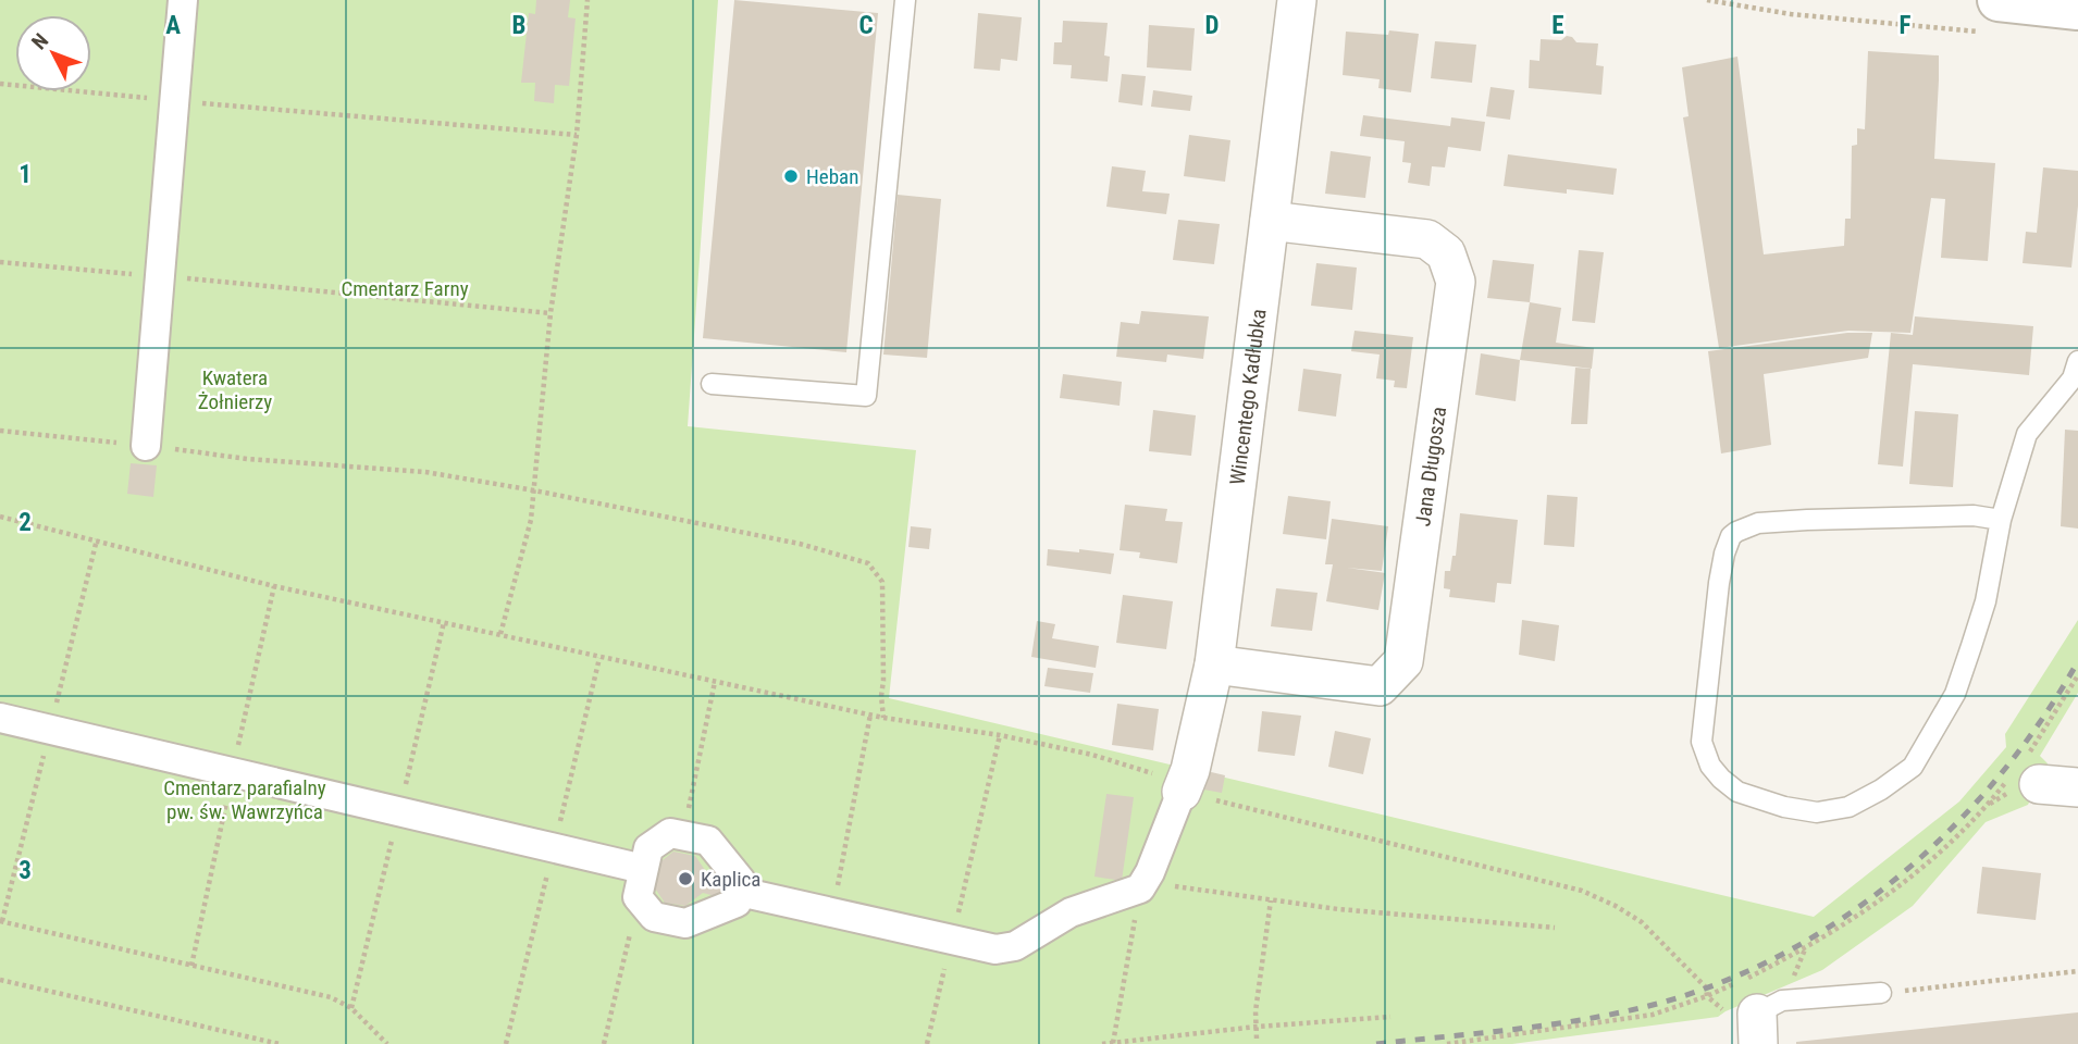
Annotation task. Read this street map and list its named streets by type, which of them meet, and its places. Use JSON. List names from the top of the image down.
{
  "streets": {
    "street": ["Wincentego Kadłubka", "Jana Długosza"]
  },
  "crossings": [
    ["Wincentego Kadłubka", "Jana Długosza"]
  ],
  "parks": ["Cmentarz Farny", "Kwatera Żołnierzy", "Cmentarz parafialny pw. św. Wawrzyńca"],
  "places": ["Heban", "Kaplica"],
  "north": "top left",
  "grid": {
    "columns": [
      "A",
      "B",
      "C",
      "D",
      "E",
      "F"
    ],
    "rows": ["1", "2", "3"]
  }
}
